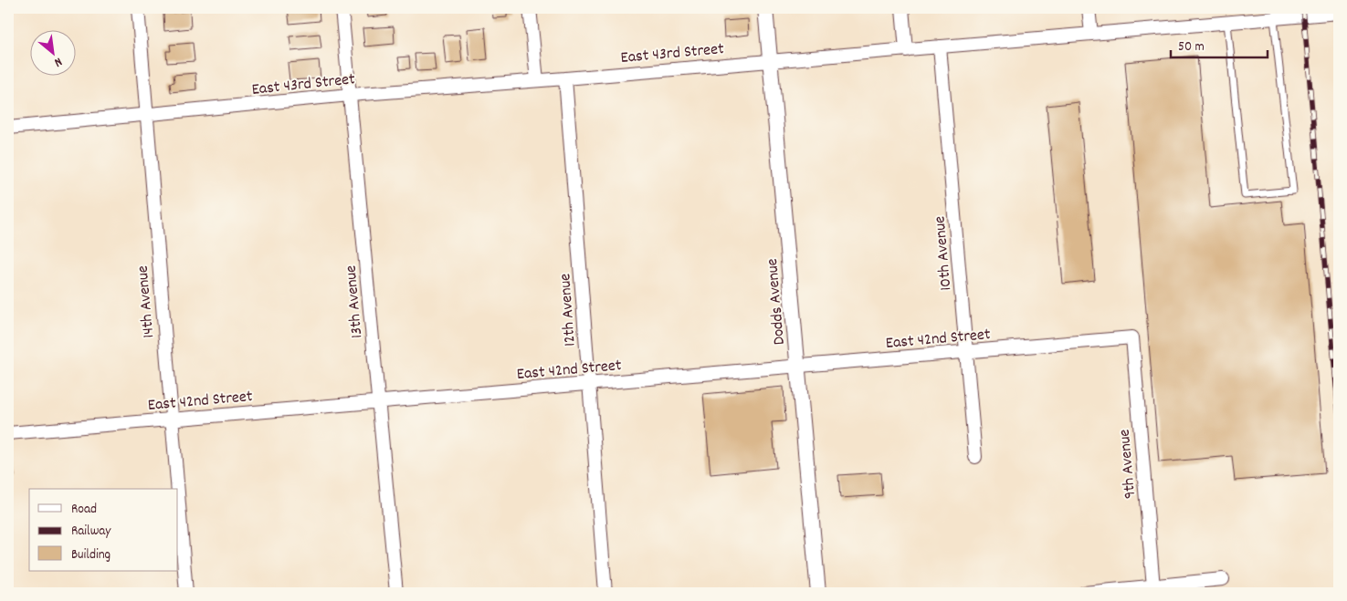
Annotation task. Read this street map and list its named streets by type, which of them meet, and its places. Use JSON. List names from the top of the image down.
{
  "streets": {
    "street": [
      "East 43rd Street",
      "10th Avenue",
      "14th Avenue",
      "13th Avenue",
      "Dodds Avenue",
      "12th Avenue",
      "East 42nd Street",
      "9th Avenue"
    ]
  },
  "crossings": [
    ["East 43rd Street", "10th Avenue"],
    ["East 43rd Street", "14th Avenue"],
    ["East 43rd Street", "13th Avenue"],
    ["East 43rd Street", "Dodds Avenue"],
    ["East 43rd Street", "12th Avenue"],
    ["10th Avenue", "East 42nd Street"],
    ["14th Avenue", "East 42nd Street"],
    ["13th Avenue", "East 42nd Street"],
    ["Dodds Avenue", "East 42nd Street"],
    ["12th Avenue", "East 42nd Street"],
    ["East 42nd Street", "9th Avenue"]
  ],
  "legend": ["Road", "Railway", "Building"],
  "scale_bar": "50 m",
  "north": "bottom right"
}
